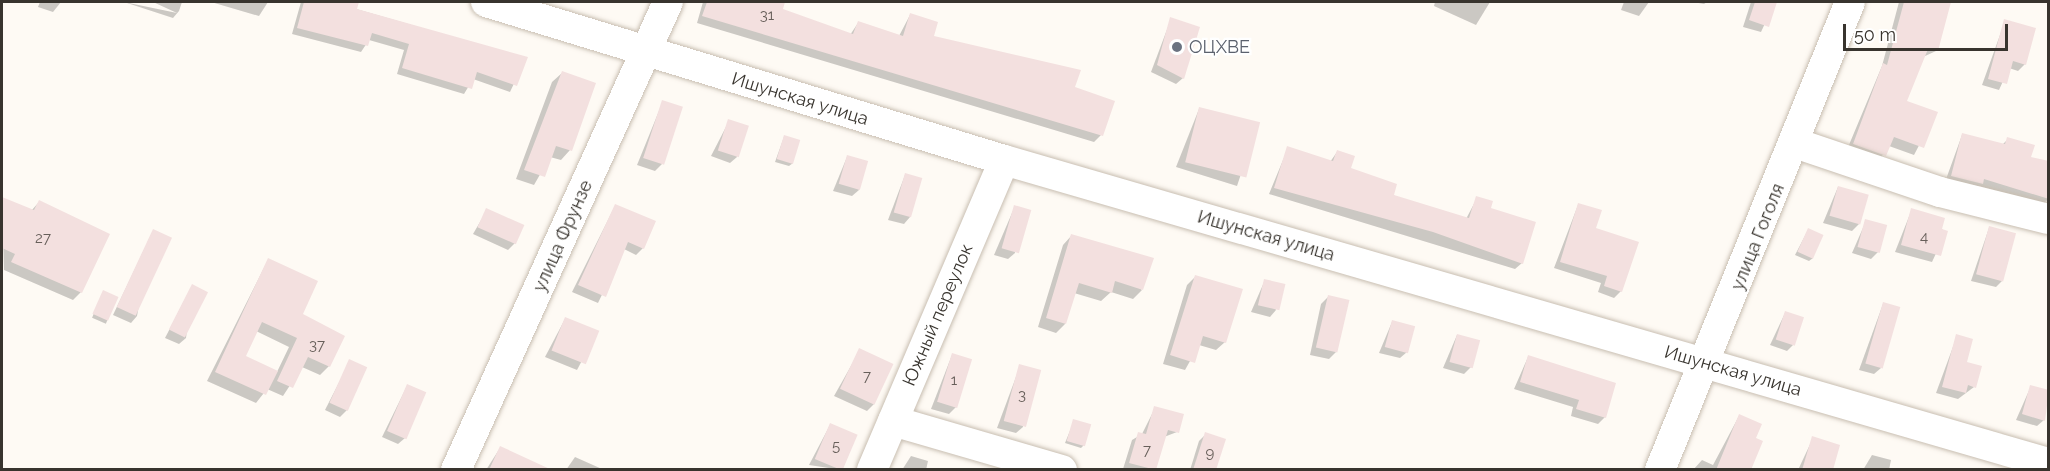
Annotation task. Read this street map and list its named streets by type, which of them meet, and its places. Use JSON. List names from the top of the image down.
{
  "streets": {
    "street": [
      "Ишунская улица",
      "улица Фрунзе",
      "улица Гоголя",
      "Южный переулок"
    ]
  },
  "crossings": [
    ["Ишунская улица", "улица Фрунзе"],
    ["Ишунская улица", "улица Гоголя"],
    ["Ишунская улица", "Южный переулок"]
  ],
  "places": ["ОЦХВЕ"],
  "house_numbers": [
    "31",
    "4",
    "27",
    "37",
    "7",
    "1",
    "3",
    "5",
    "7",
    "9"
  ],
  "scale_bar": "50 m"
}
